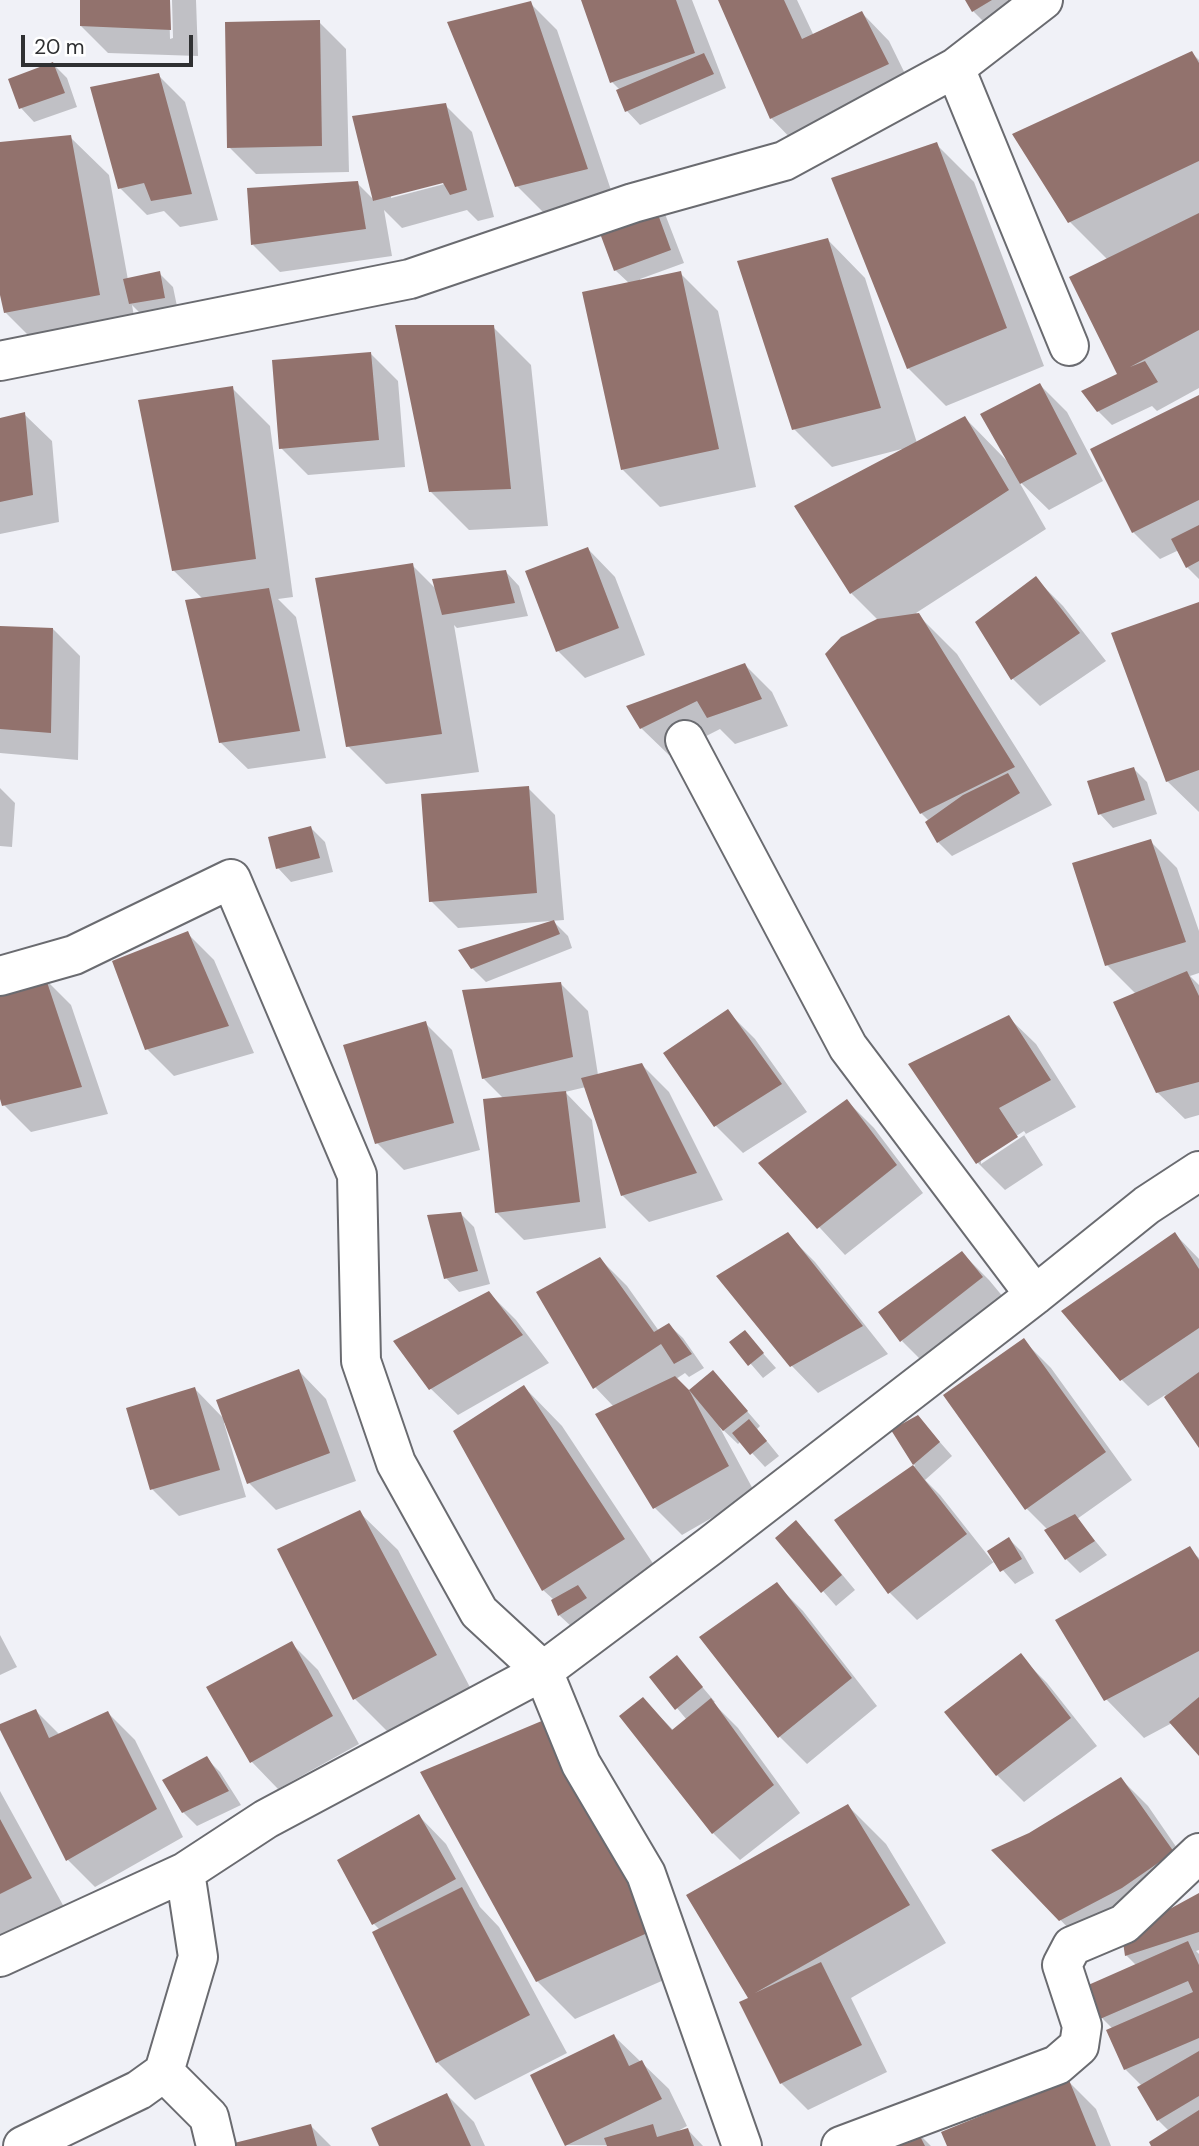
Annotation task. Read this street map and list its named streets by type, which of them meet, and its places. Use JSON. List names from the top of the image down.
{
  "scale_bar": "20 m"
}
